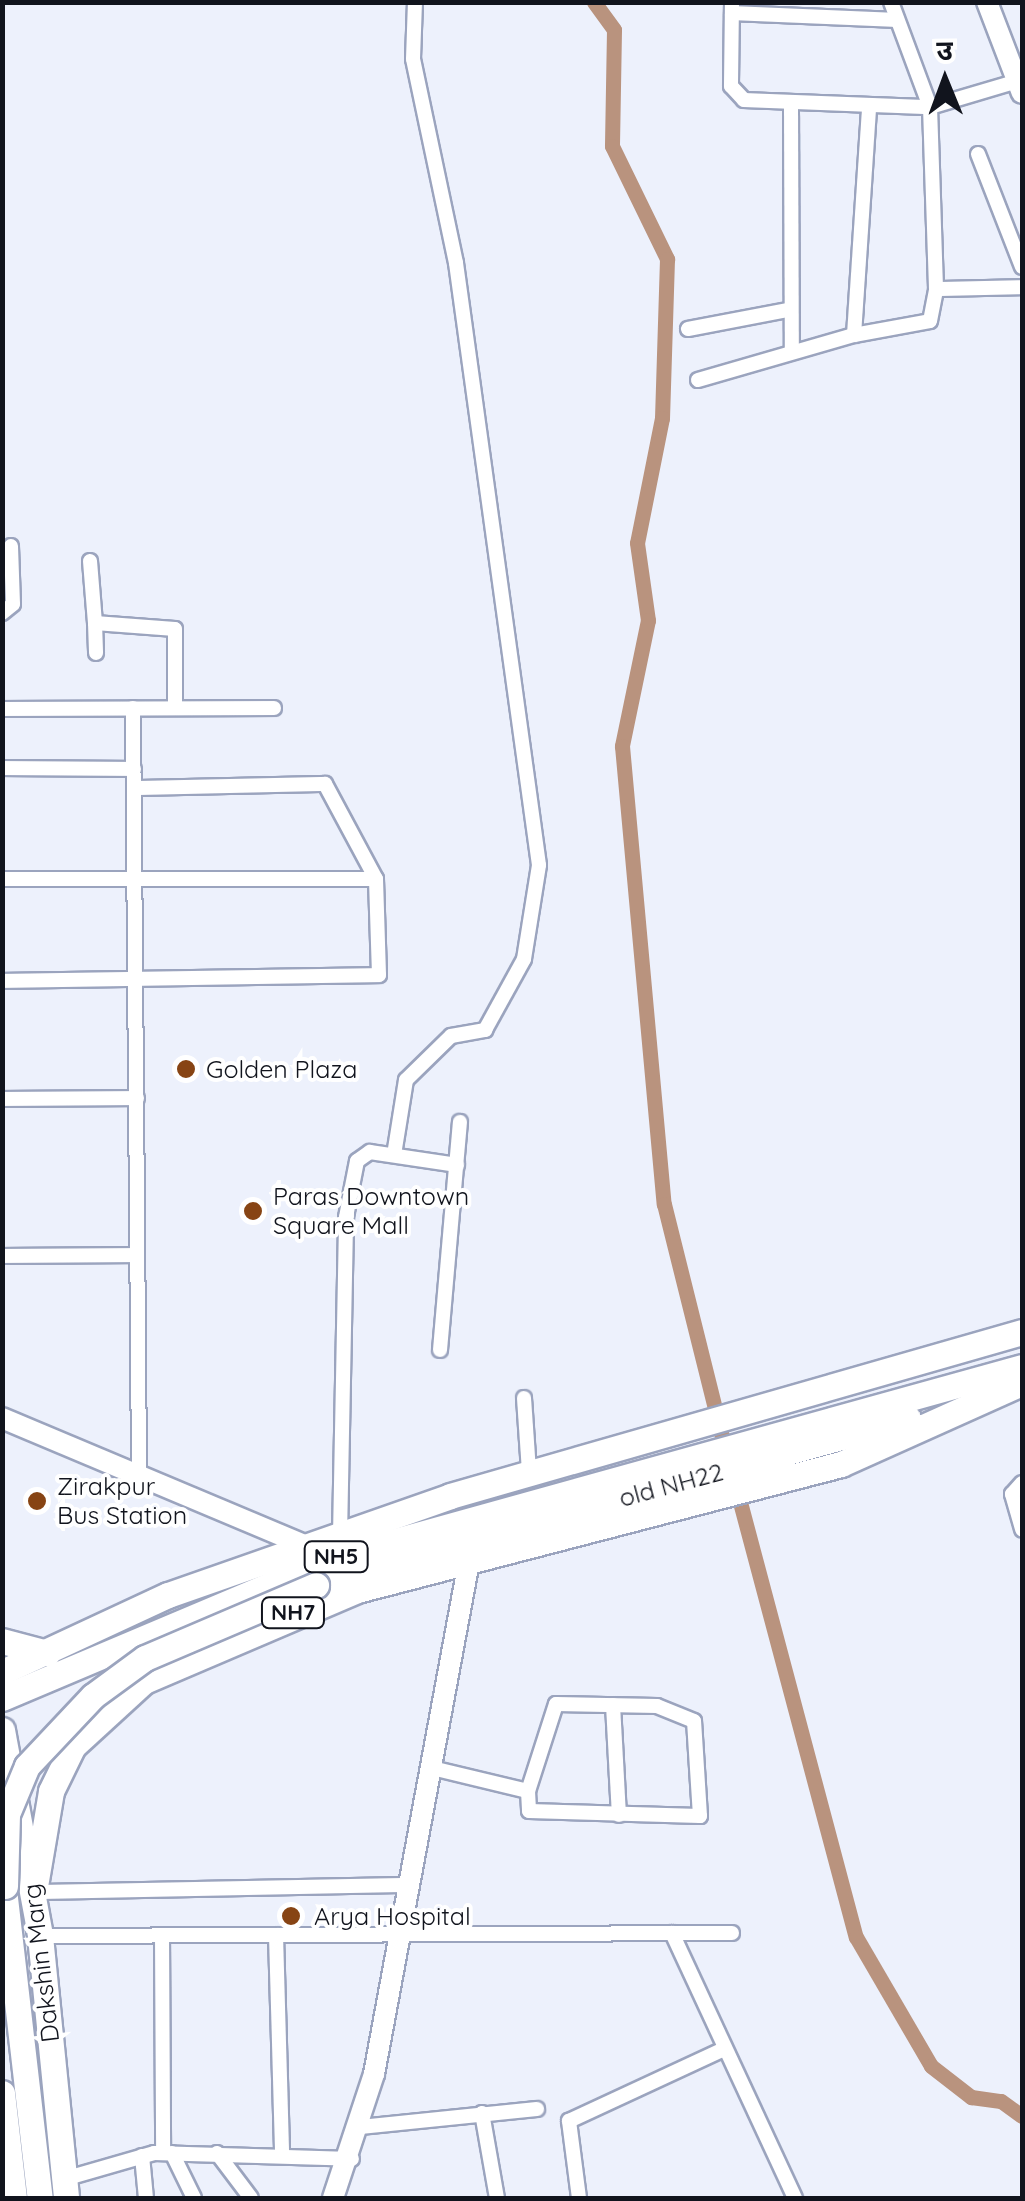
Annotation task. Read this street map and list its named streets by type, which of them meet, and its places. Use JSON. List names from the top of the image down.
{
  "streets": {
    "highway": [
      "old NH22",
      "NH5",
      "NH7",
      "Dakshin Marg"
    ]
  },
  "crossings": [
    ["old NH22", "NH5"],
    ["old NH22", "NH7"],
    ["NH5", "NH7"],
    ["NH7", "Dakshin Marg"]
  ],
  "places": [
    "Golden Plaza",
    "Paras Downtown Square Mall",
    "Zirakpur Bus Station",
    "Arya Hospital"
  ],
  "north": "top"
}
